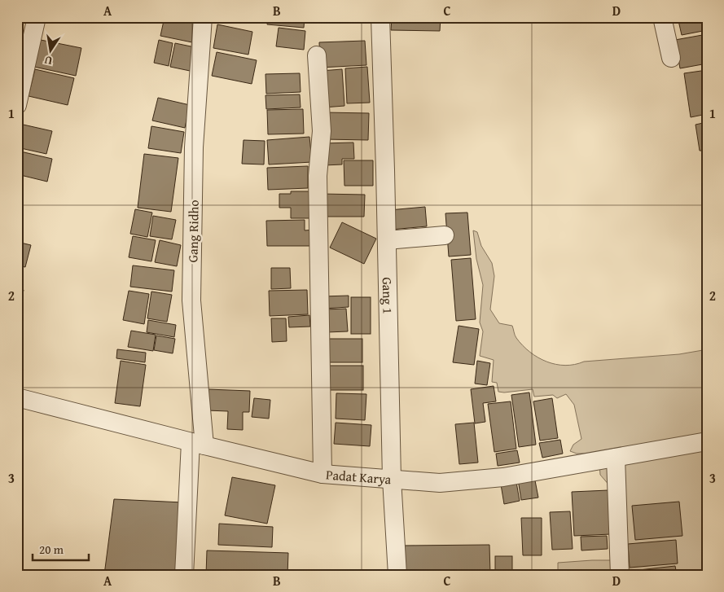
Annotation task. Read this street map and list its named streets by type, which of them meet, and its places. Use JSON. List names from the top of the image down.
{
  "streets": {
    "street": ["Gang Ridho", "Gang 1", "Padat Karya"]
  },
  "crossings": [
    ["Gang Ridho", "Padat Karya"],
    ["Gang 1", "Padat Karya"]
  ],
  "scale_bar": "20 m",
  "north": "bottom",
  "grid": {
    "columns": [
      "A",
      "B",
      "C",
      "D"
    ],
    "rows": ["1", "2", "3"]
  }
}
